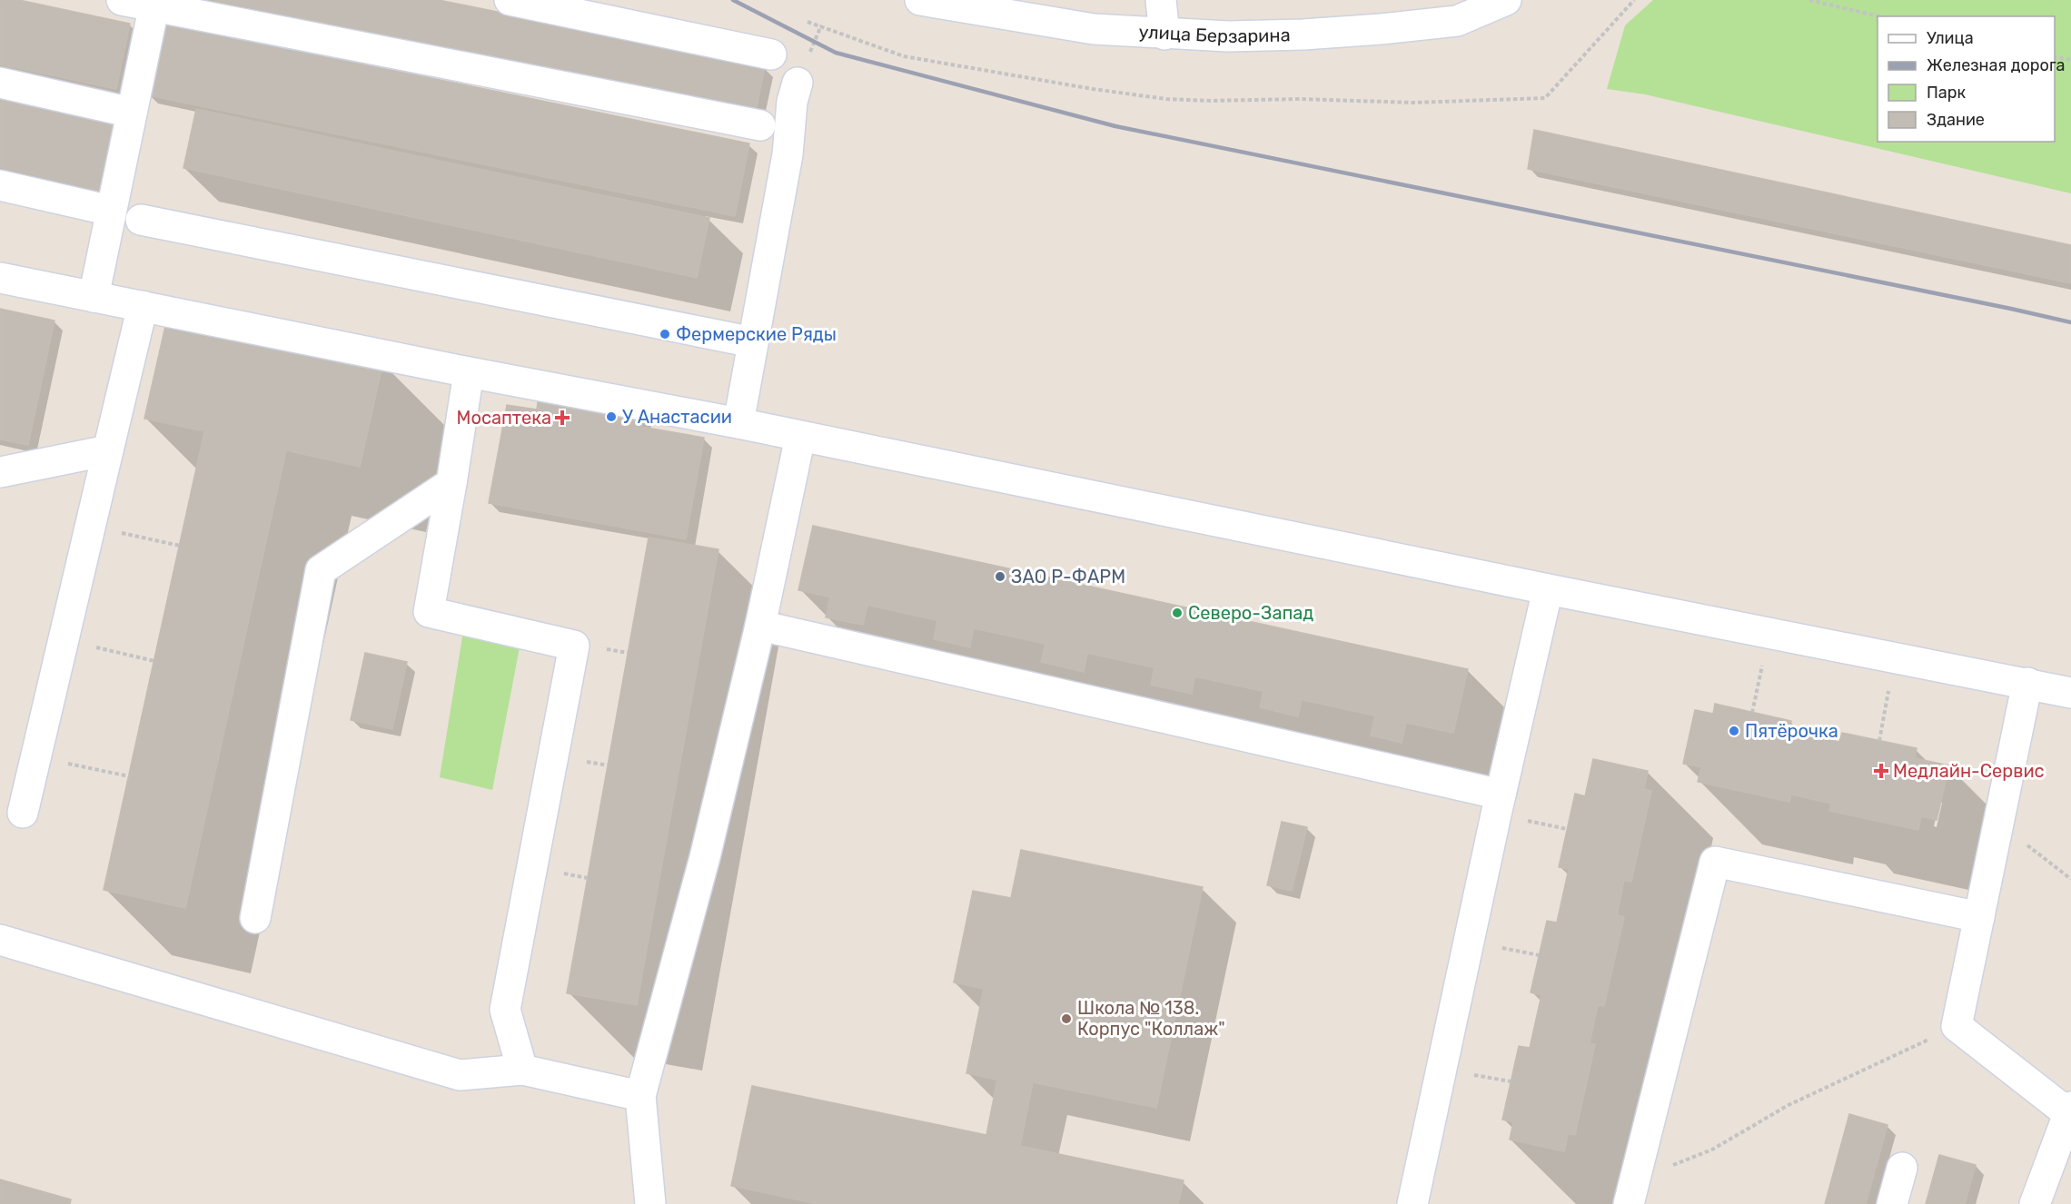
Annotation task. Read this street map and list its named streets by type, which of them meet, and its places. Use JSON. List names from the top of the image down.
{
  "streets": {
    "street": ["улица Берзарина"]
  },
  "places": {
    "other": [
      "Фермерские Ряды",
      "У Анастасии",
      "ЗАО Р-ФАРМ",
      "Северо-Запад",
      "Пятёрочка",
      "Школа № 138. Корпус \"Коллаж\""
    ],
    "health": ["Мосаптека", "Медлайн-Сервис"]
  },
  "legend": [
    "Улица",
    "Железная дорога",
    "Парк",
    "Здание"
  ]
}
